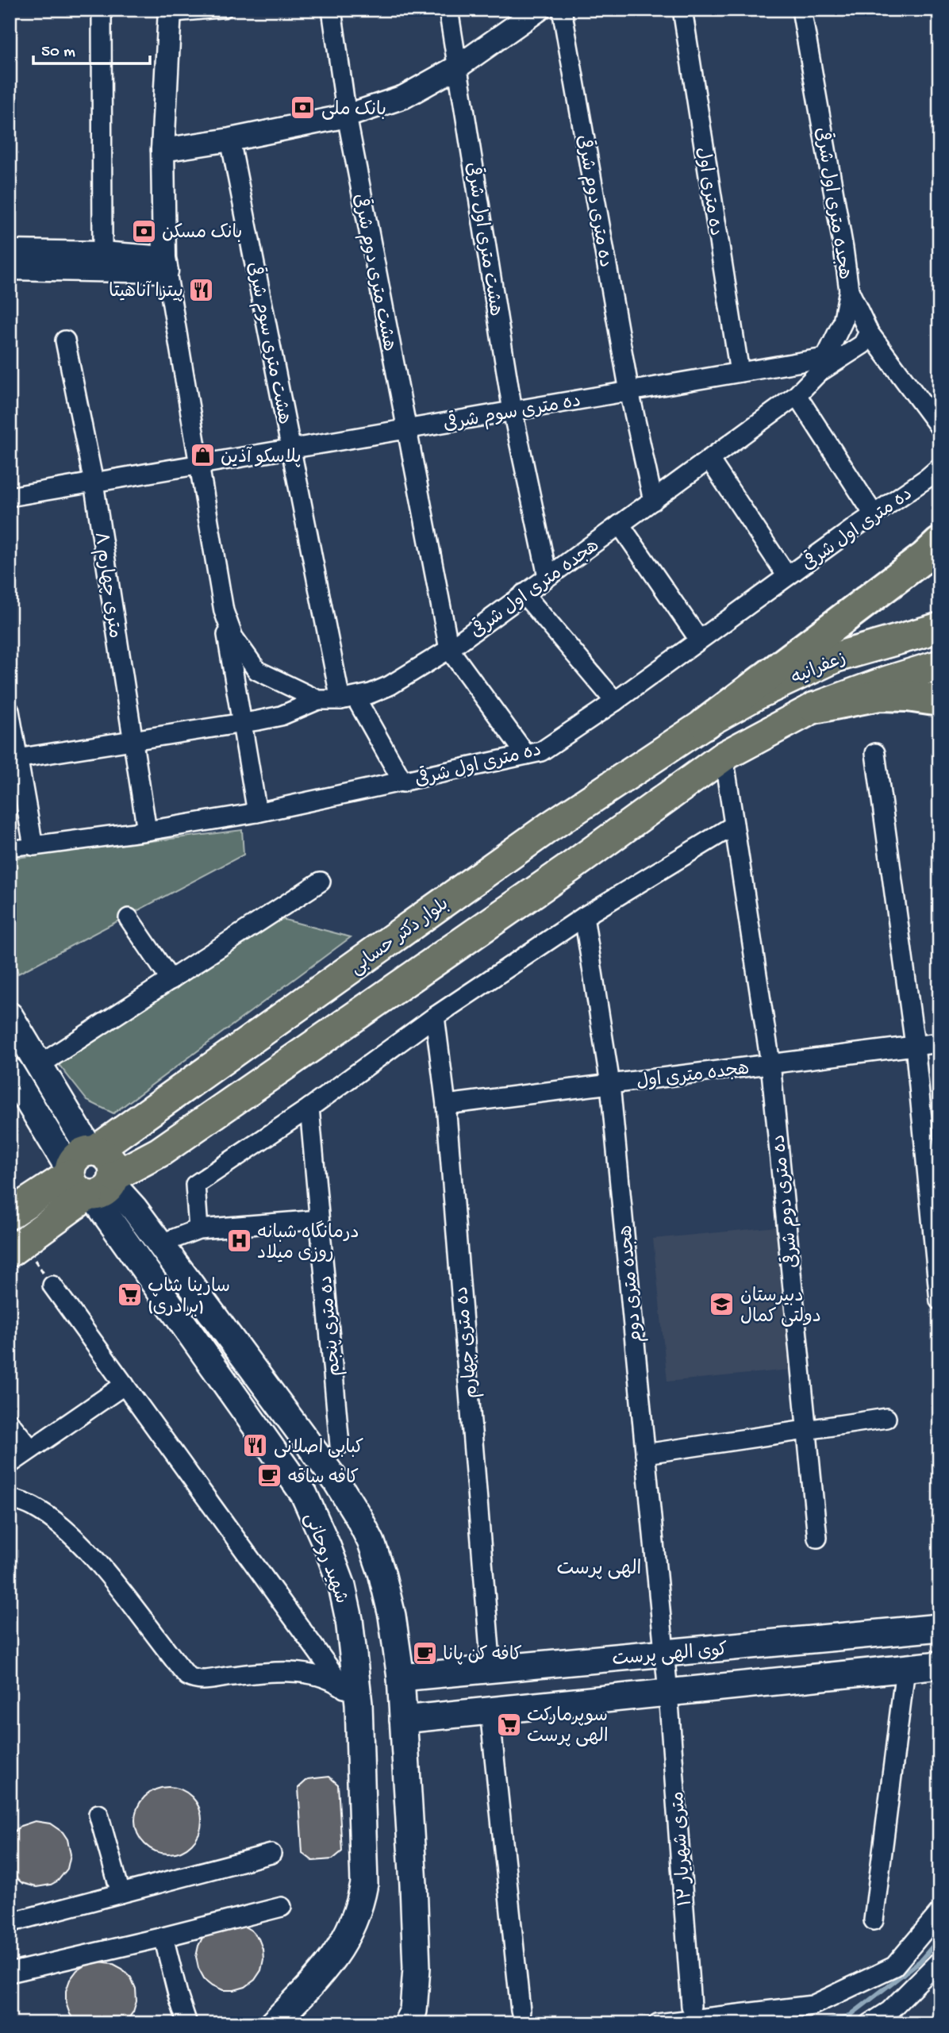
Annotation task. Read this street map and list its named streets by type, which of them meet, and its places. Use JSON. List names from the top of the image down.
{
  "streets": {
    "main road": [
      "زعفرانیه",
      "بلوار دکتر حسابی",
      "شهید روحانی",
      "کوی الهی پرست"
    ],
    "street": [
      "ده متری اول",
      "ده متری دوم شرقی",
      "هجده متری اول شرقی",
      "هشت متری اول شرقی",
      "هشت متری دوم شرقی",
      "هشت متری سوم شرقی",
      "ده متری سوم شرقی",
      "ده متری اول شرقی",
      "۸ متری چهارم",
      "هجده متری اول",
      "هجده متری دوم",
      "ده متری پنجم",
      "ده متری چهارم",
      "۱۲ متری شهریار"
    ]
  },
  "crossings": [
    ["ده متری اول", "ده متری سوم شرقی"],
    ["ده متری دوم شرقی", "هجده متری اول شرقی"],
    ["ده متری دوم شرقی", "ده متری سوم شرقی"],
    ["ده متری دوم شرقی", "زعفرانیه"],
    ["ده متری دوم شرقی", "بلوار دکتر حسابی"],
    ["ده متری دوم شرقی", "هجده متری اول"],
    ["هجده متری اول شرقی", "هشت متری اول شرقی"],
    ["هجده متری اول شرقی", "هشت متری دوم شرقی"],
    ["هجده متری اول شرقی", "هشت متری سوم شرقی"],
    ["هجده متری اول شرقی", "ده متری سوم شرقی"],
    ["هشت متری اول شرقی", "ده متری سوم شرقی"],
    ["هشت متری دوم شرقی", "ده متری سوم شرقی"],
    ["هشت متری سوم شرقی", "ده متری سوم شرقی"],
    ["هشت متری سوم شرقی", "ده متری اول شرقی"],
    ["ده متری سوم شرقی", "۸ متری چهارم"],
    ["ده متری اول شرقی", "۸ متری چهارم"],
    ["زعفرانیه", "بلوار دکتر حسابی"],
    ["بلوار دکتر حسابی", "شهید روحانی"],
    ["هجده متری اول", "هجده متری دوم"],
    ["هجده متری اول", "ده متری چهارم"],
    ["هجده متری دوم", "کوی الهی پرست"],
    ["هجده متری دوم", "۱۲ متری شهریار"],
    ["ده متری چهارم", "کوی الهی پرست"],
    ["کوی الهی پرست", "۱۲ متری شهریار"]
  ],
  "districts": ["الهی پرست"],
  "places": {
    "bank": ["بانک ملی", "بانک مسکن"],
    "restaurant": ["پیتزا آناهیتا", "کبابی اصلانی"],
    "shop": ["پلاسکو آذین"],
    "hospital": ["درمانگاه شبانه روزی میلاد"],
    "supermarket": ["سارینا شاپ (برادری)", "سوپرمارکت الهی پرست"],
    "school or university": ["دبیرستان دولتی کمال"],
    "cafe": ["کافه ساقه", "کافه کن پانا"]
  },
  "scale_bar": "50 m"
}
